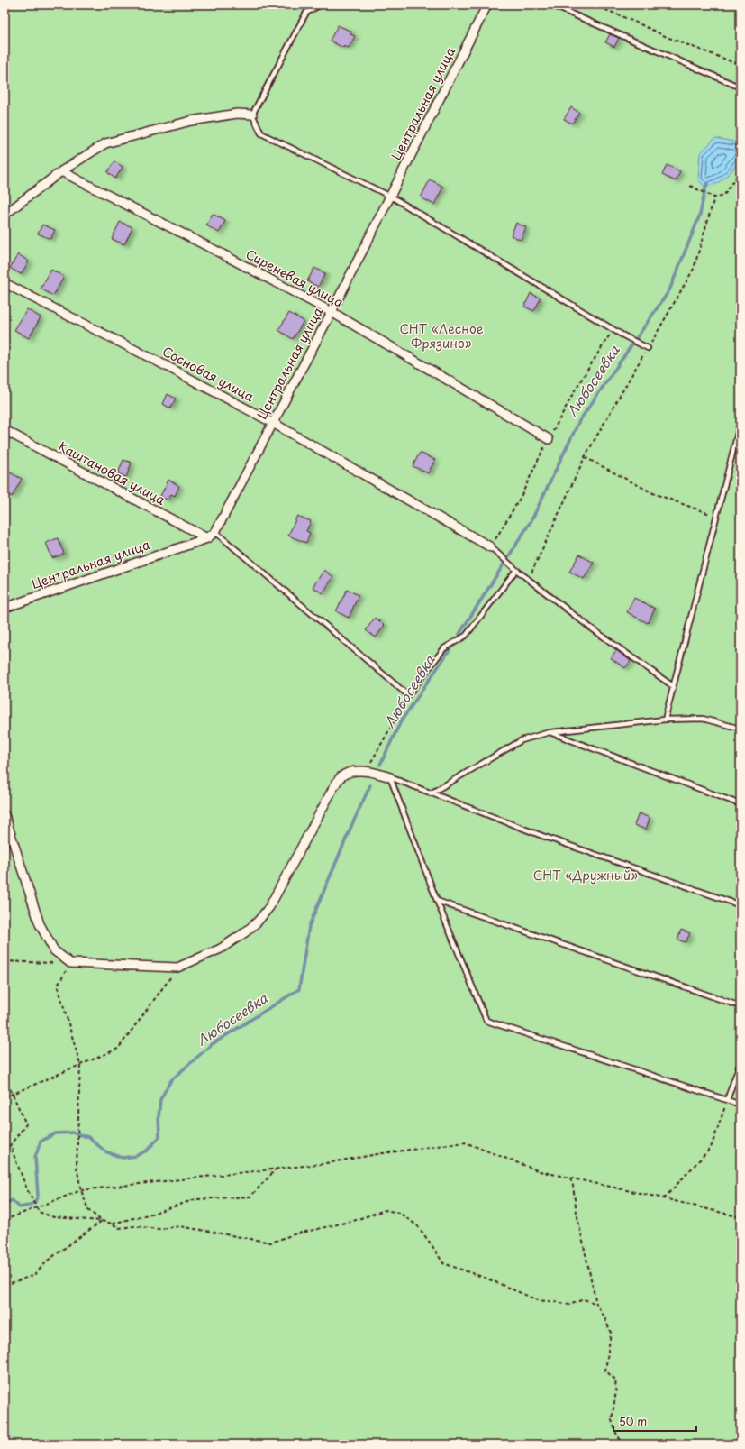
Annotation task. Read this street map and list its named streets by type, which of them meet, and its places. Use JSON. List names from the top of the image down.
{
  "streets": {
    "street": [
      "Центральная улица",
      "Сиреневая улица",
      "Сосновая улица",
      "Каштановая улица"
    ]
  },
  "crossings": [
    ["Центральная улица", "Сиреневая улица"],
    ["Центральная улица", "Сосновая улица"],
    ["Центральная улица", "Каштановая улица"]
  ],
  "water": ["Любосеевка"],
  "parks": ["СНТ «Лесное Фрязино»", "СНТ «Дружный»"],
  "scale_bar": "50 m"
}
